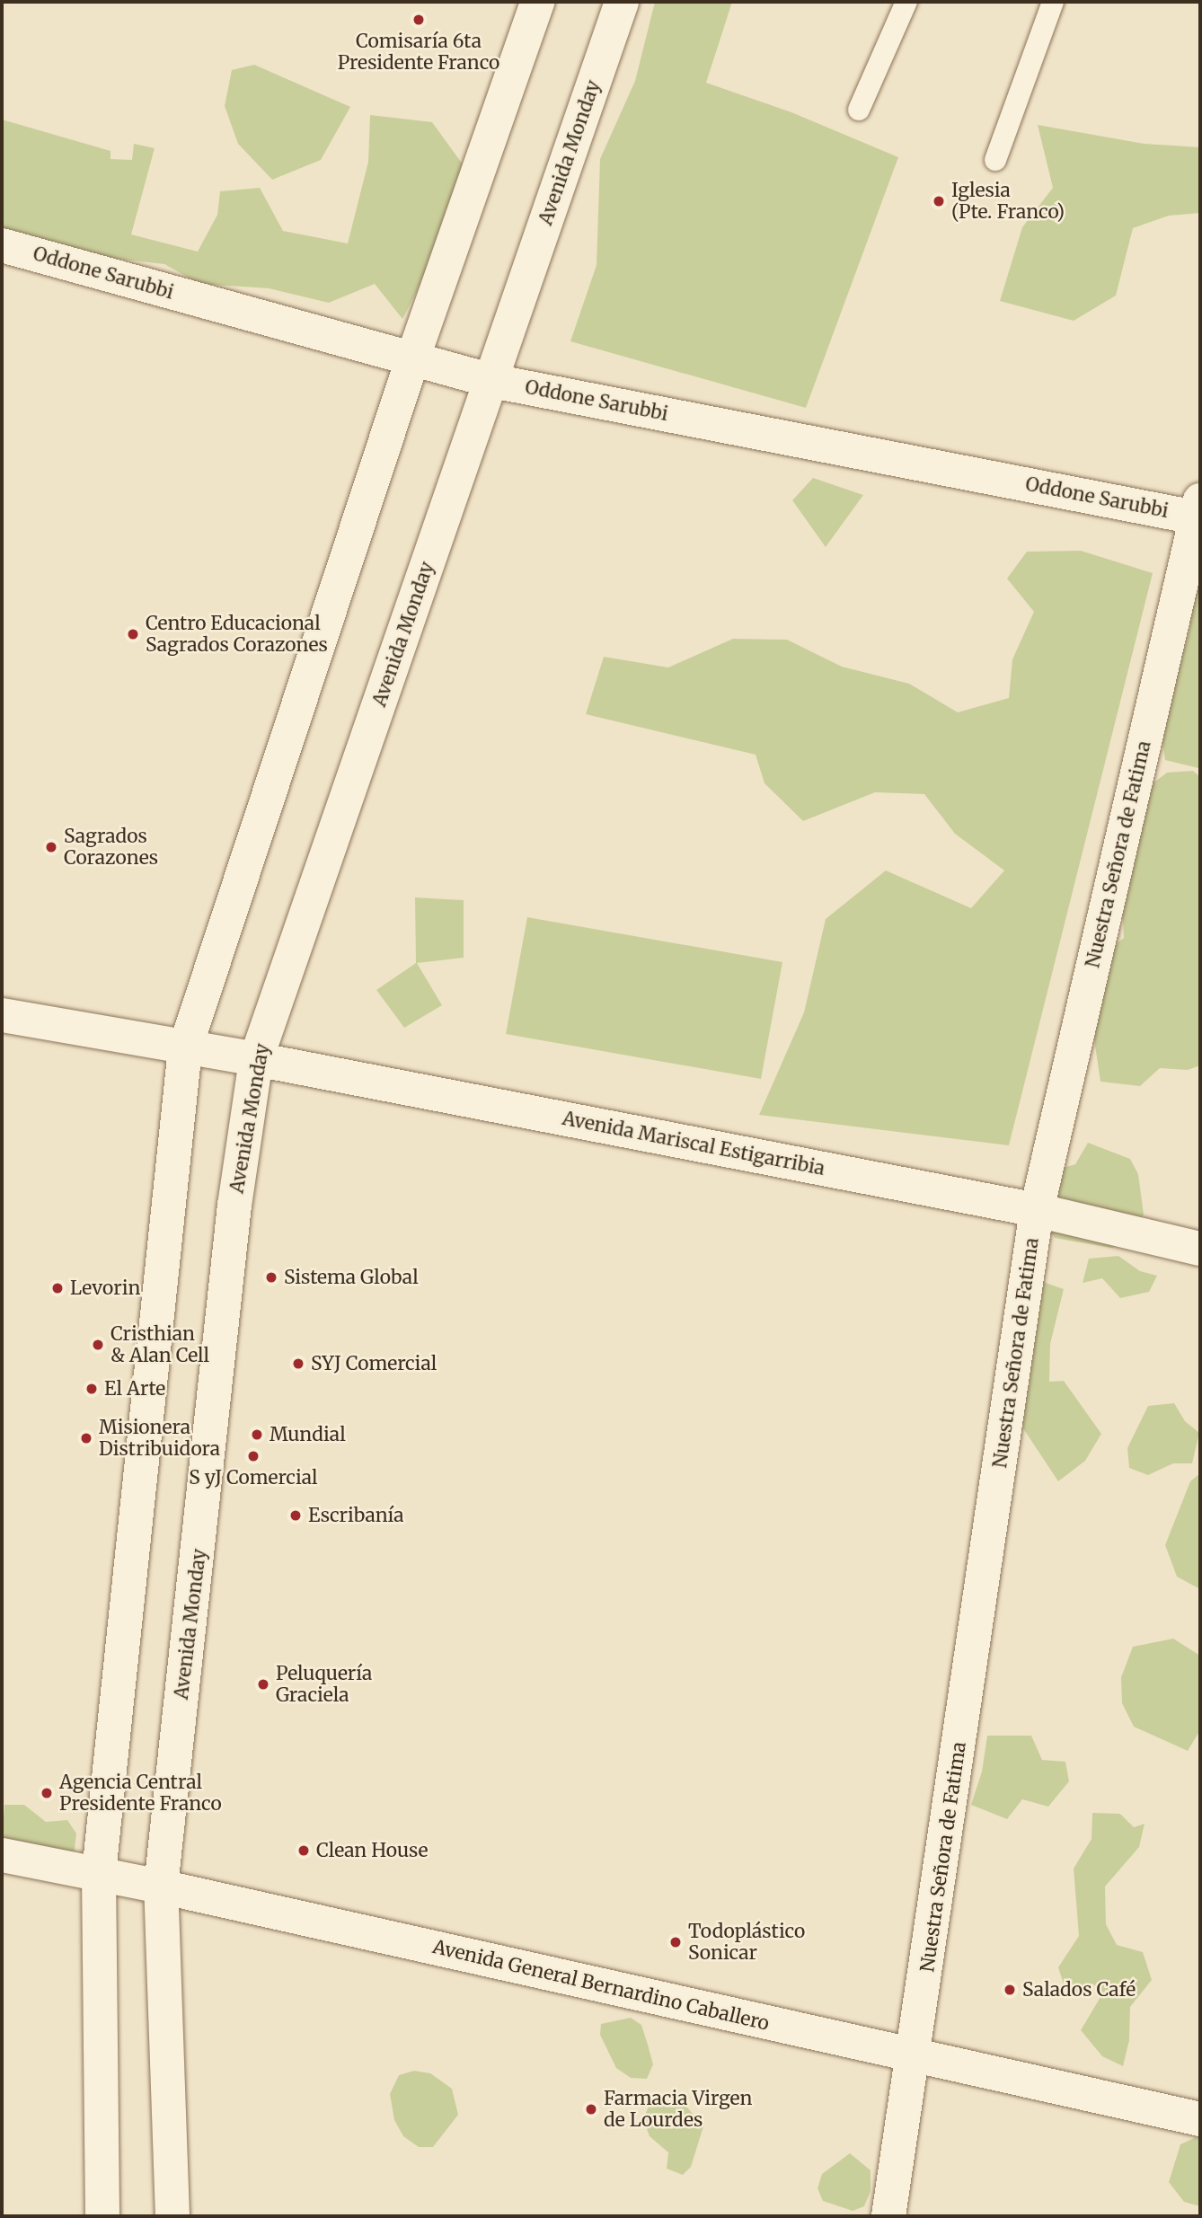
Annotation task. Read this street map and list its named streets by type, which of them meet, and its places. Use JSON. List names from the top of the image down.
{
  "streets": {
    "street": [
      "Avenida Monday",
      "Oddone Sarubbi",
      "Nuestra Señora de Fatima",
      "Avenida Mariscal Estigarribia",
      "Avenida General Bernardino Caballero"
    ]
  },
  "crossings": [
    ["Avenida Monday", "Oddone Sarubbi"],
    ["Avenida Monday", "Avenida Mariscal Estigarribia"],
    ["Avenida Monday", "Avenida General Bernardino Caballero"],
    ["Oddone Sarubbi", "Nuestra Señora de Fatima"],
    ["Nuestra Señora de Fatima", "Avenida Mariscal Estigarribia"],
    ["Nuestra Señora de Fatima", "Avenida General Bernardino Caballero"]
  ],
  "places": [
    "Comisaría 6ta Presidente Franco",
    "Iglesia (Pte. Franco)",
    "Centro Educacional Sagrados Corazones",
    "Sagrados Corazones",
    "Sistema Global",
    "Levorin",
    "Cristhian & Alan Cell",
    "SYJ Comercial",
    "El Arte",
    "Mundial",
    "Misionera Distribuidora",
    "S yJ Comercial",
    "Escribanía",
    "Peluquería Graciela",
    "Agencia Central Presidente Franco",
    "Clean House",
    "Todoplástico Sonicar",
    "Salados Café",
    "Farmacia Virgen de Lourdes"
  ]
}
